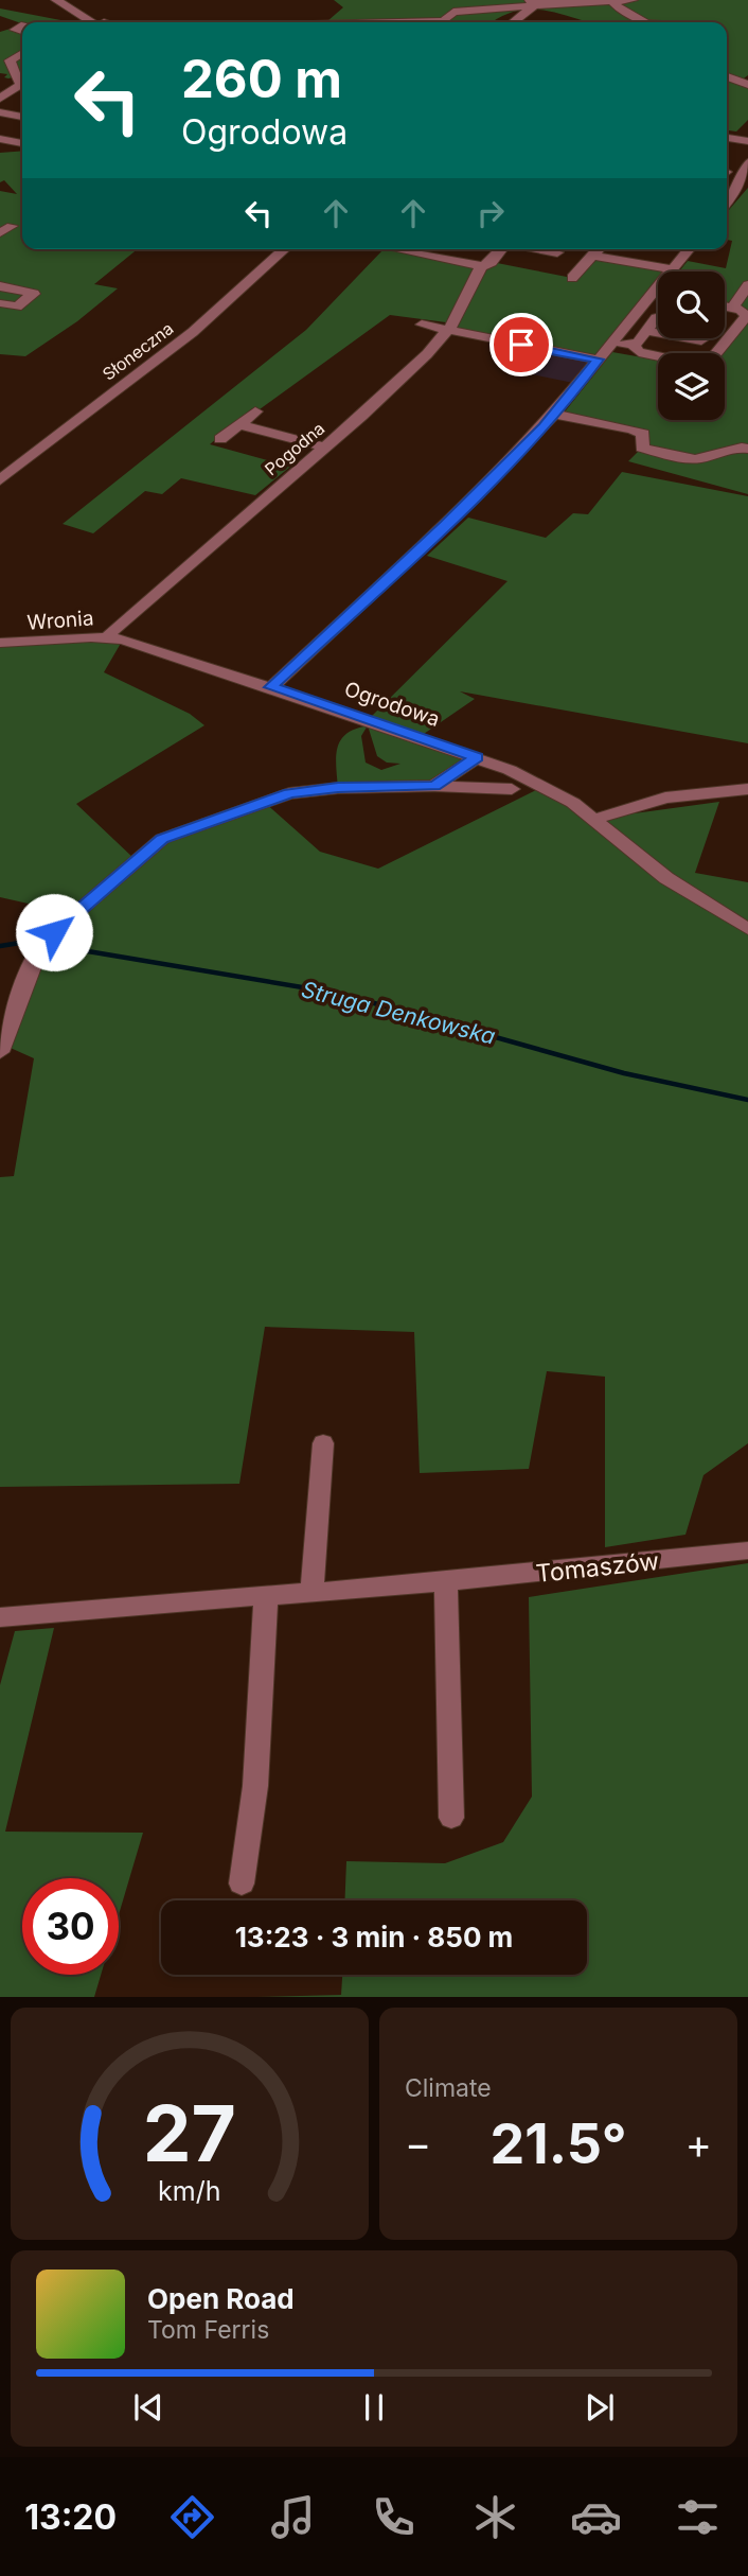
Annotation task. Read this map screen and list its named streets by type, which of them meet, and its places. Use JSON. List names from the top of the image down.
{
  "streets": {
    "street": [
      "Słoneczna",
      "Pogodna",
      "Wronia",
      "Ogrodowa",
      "Tomaszów"
    ]
  },
  "crossings": [
    ["Pogodna", "Wronia"],
    ["Pogodna", "Ogrodowa"],
    ["Wronia", "Ogrodowa"]
  ],
  "water": ["Struga Denkowska"],
  "page": {
    "turn": ["260 m", "Ogrodowa"],
    "limit": "30",
    "trip": "13:23 · 3 min · 850 m",
    "tile": "Climate",
    "heat": ["−", "21.5°", "+"],
    "song": ["Open Road", "Tom Ferris"],
    "tabs": "13:20",
    "gauge": ["27", "km/h"]
  }
}
